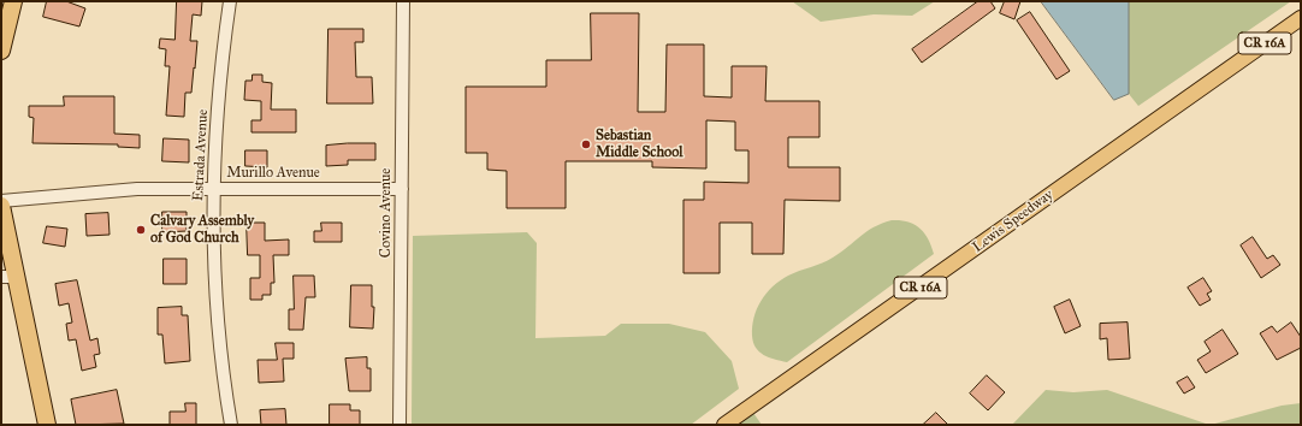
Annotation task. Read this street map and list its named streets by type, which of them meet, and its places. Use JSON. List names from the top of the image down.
{
  "streets": {
    "main road": ["CR 16A", "Lewis Speedway"],
    "street": ["Estrada Avenue", "Murillo Avenue", "Covino Avenue"]
  },
  "crossings": [
    ["Estrada Avenue", "Murillo Avenue"],
    ["Murillo Avenue", "Covino Avenue"]
  ],
  "places": ["Sebastian Middle School", "Calvary Assembly of God Church"]
}
